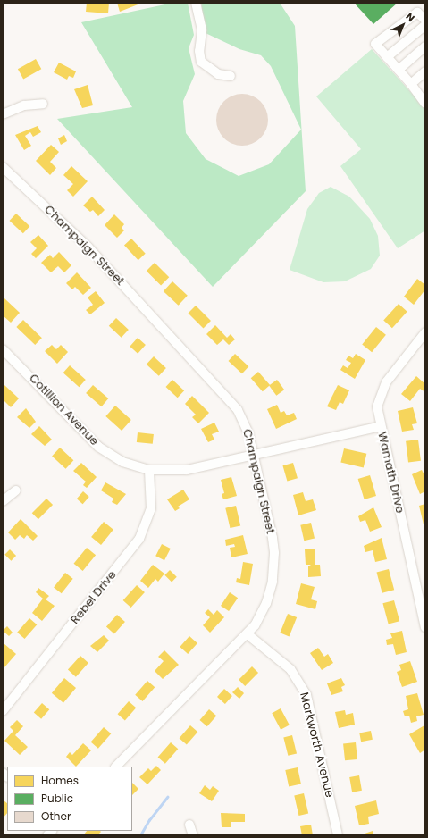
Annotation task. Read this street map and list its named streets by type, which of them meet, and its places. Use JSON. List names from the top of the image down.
{
  "streets": {
    "street": [
      "Champaign Street",
      "Cotillion Avenue",
      "Wamath Drive",
      "Rebel Drive",
      "Markworth Avenue"
    ]
  },
  "crossings": [
    ["Champaign Street", "Cotillion Avenue"],
    ["Champaign Street", "Markworth Avenue"],
    ["Cotillion Avenue", "Wamath Drive"],
    ["Cotillion Avenue", "Rebel Drive"]
  ],
  "legend": ["Homes", "Public", "Other"],
  "north": "top right"
}
